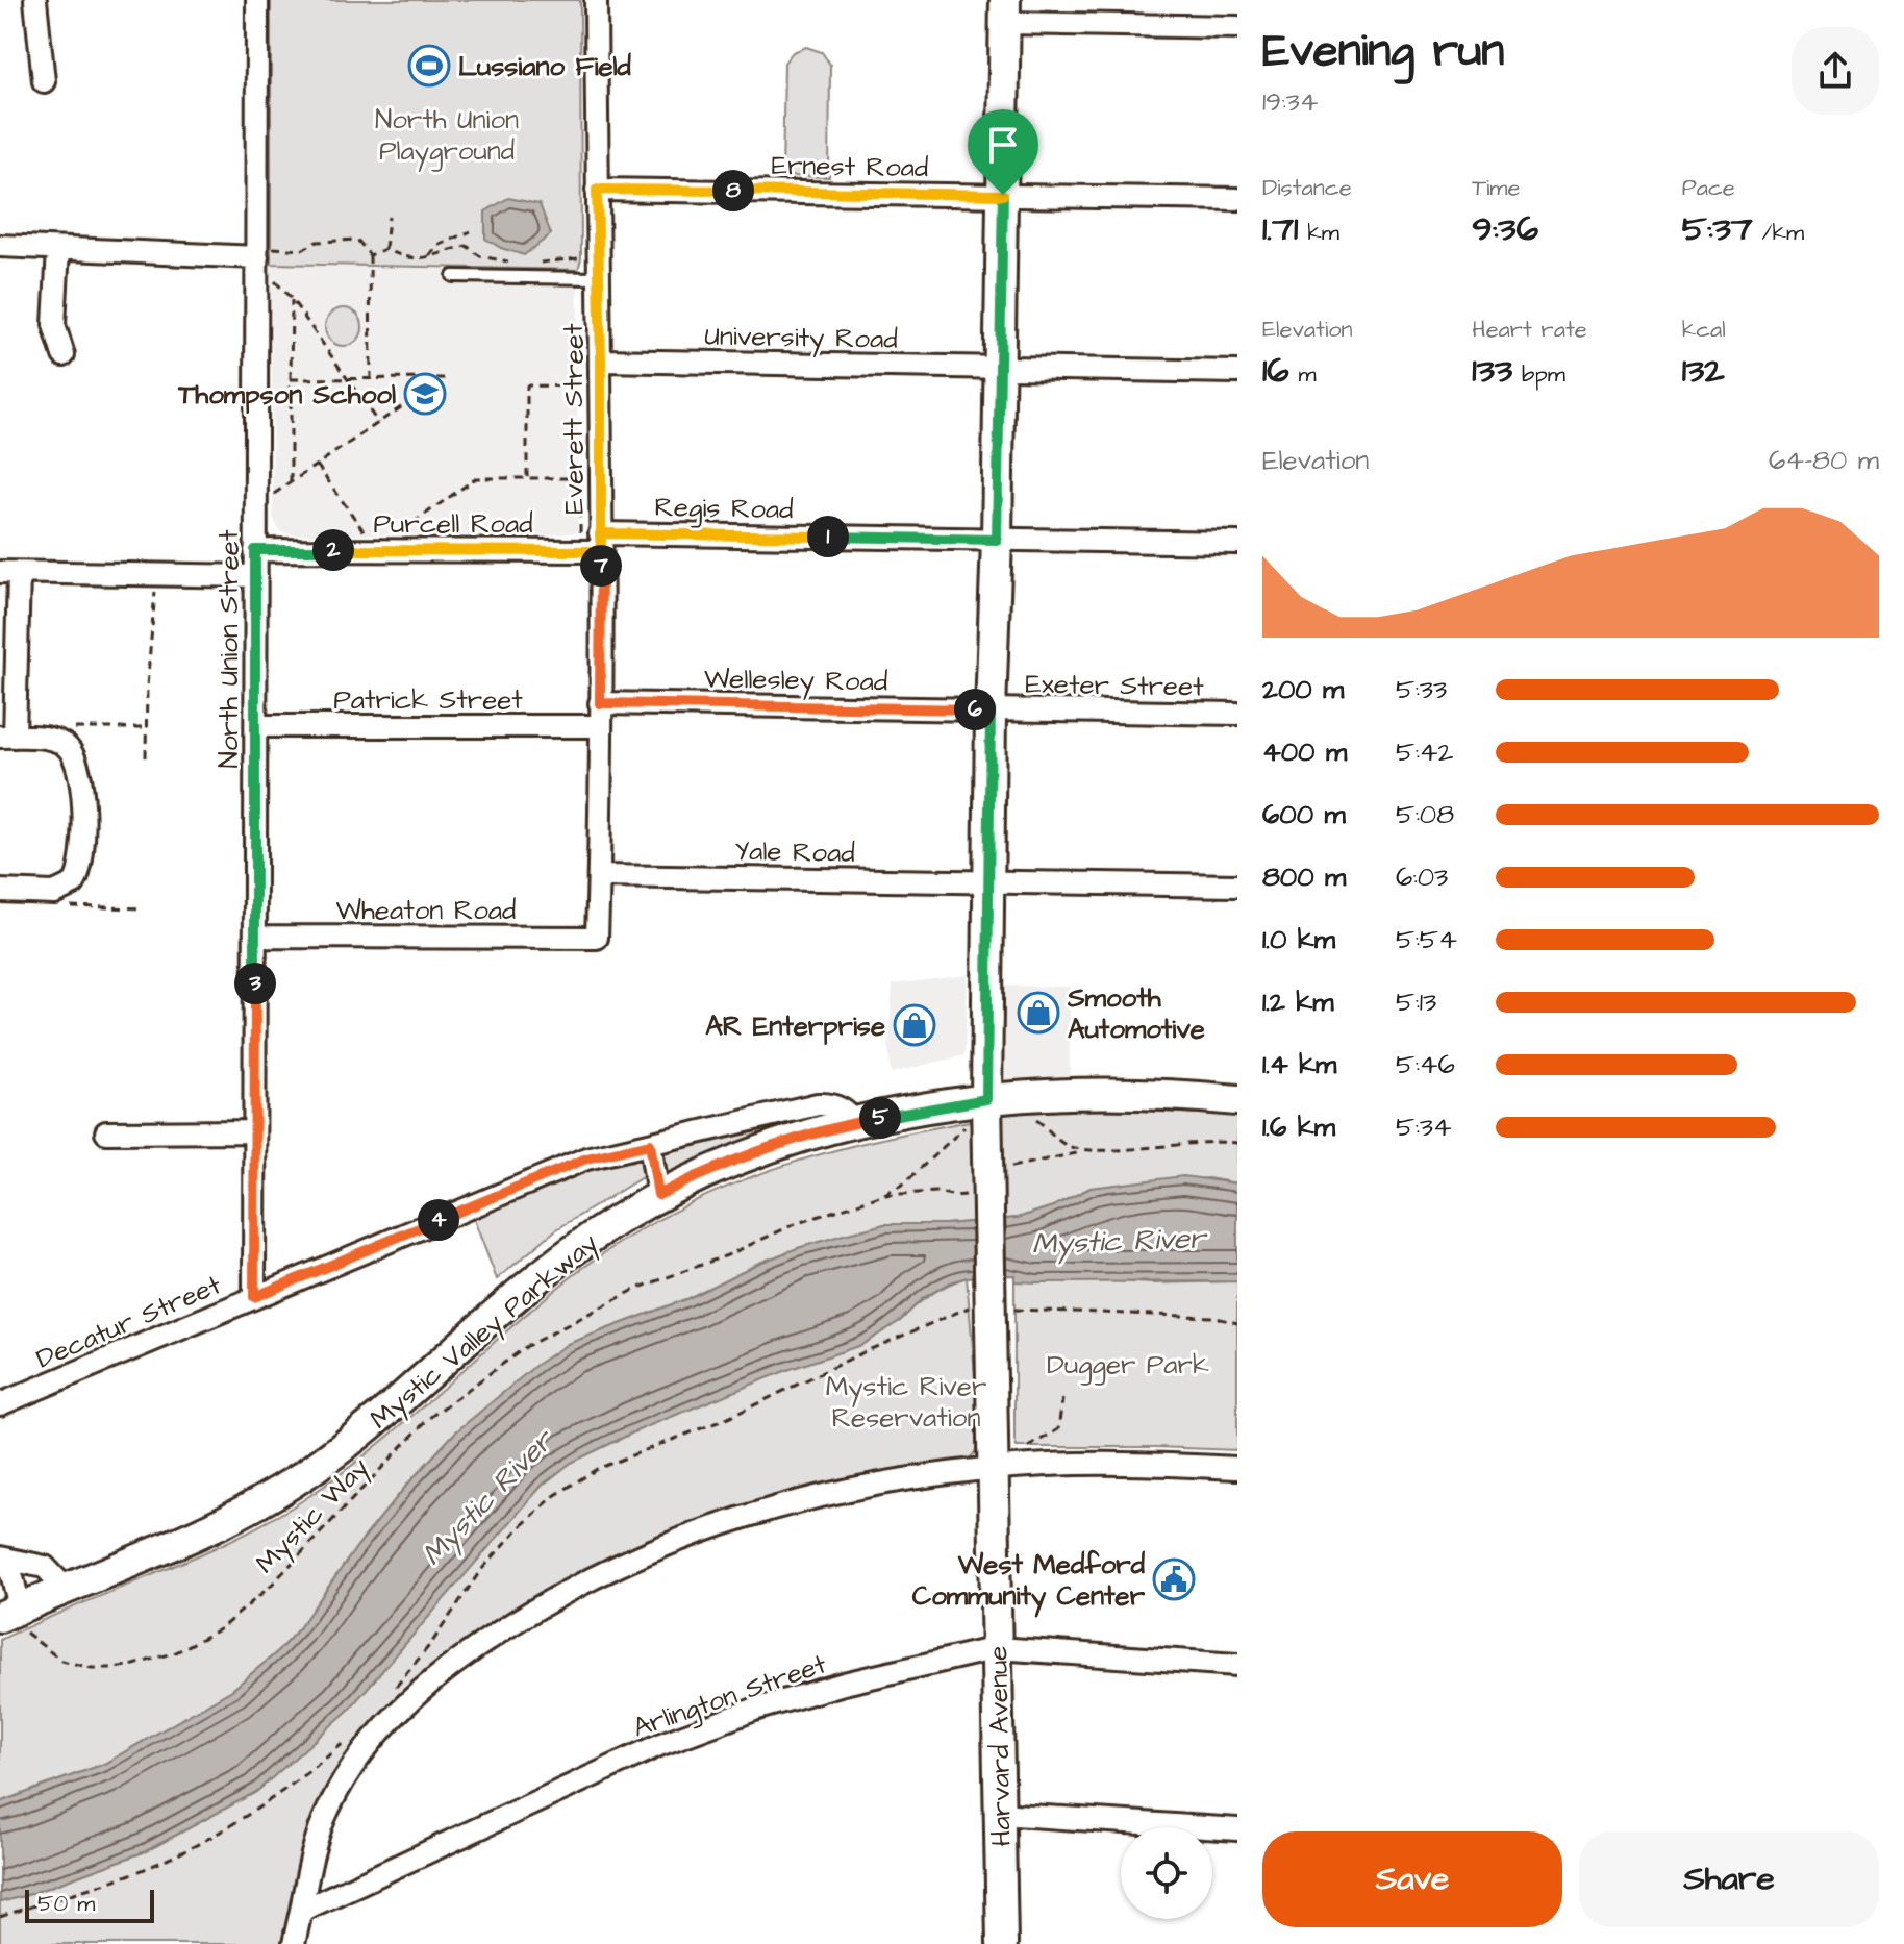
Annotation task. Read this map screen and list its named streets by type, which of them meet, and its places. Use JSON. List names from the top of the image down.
{
  "streets": {
    "street": [
      "Ernest Road",
      "University Road",
      "Everett Street",
      "Regis Road",
      "Purcell Road",
      "North Union Street",
      "Wellesley Road",
      "Exeter Street",
      "Patrick Street",
      "Yale Road",
      "Wheaton Road",
      "Decatur Street",
      "Mystic Valley Parkway",
      "Arlington Street",
      "Harvard Avenue"
    ],
    "path": ["Mystic Way"]
  },
  "crossings": [
    ["Ernest Road", "Everett Street"],
    ["Ernest Road", "Harvard Avenue"],
    ["University Road", "Everett Street"],
    ["University Road", "Harvard Avenue"],
    ["Everett Street", "Regis Road"],
    ["Everett Street", "Purcell Road"],
    ["Everett Street", "Wellesley Road"],
    ["Everett Street", "Patrick Street"],
    ["Everett Street", "Yale Road"],
    ["Everett Street", "Wheaton Road"],
    ["Regis Road", "Purcell Road"],
    ["Regis Road", "Harvard Avenue"],
    ["Purcell Road", "North Union Street"],
    ["North Union Street", "Patrick Street"],
    ["North Union Street", "Wheaton Road"],
    ["North Union Street", "Decatur Street"],
    ["Wellesley Road", "Exeter Street"],
    ["Wellesley Road", "Harvard Avenue"],
    ["Exeter Street", "Harvard Avenue"],
    ["Yale Road", "Harvard Avenue"],
    ["Decatur Street", "Mystic Valley Parkway"],
    ["Mystic Valley Parkway", "Mystic Way"],
    ["Mystic Valley Parkway", "Harvard Avenue"],
    ["Mystic Way", "Harvard Avenue"],
    ["Arlington Street", "Harvard Avenue"]
  ],
  "water": ["Mystic River"],
  "parks": ["North Union Playground", "Dugger Park", "Mystic River Reservation"],
  "places": {
    "sports": ["Lussiano Field"],
    "school or university": ["Thompson School"],
    "shop": ["Smooth Automotive", "AR Enterprise"],
    "public building": ["West Medford Community Center"]
  },
  "scale_bar": "50 m",
  "page": {
    "heading": ["Evening run", "19:34"],
    "stats": [
      ["Distance", "1.71 km"],
      ["Time", "9:36"],
      ["Pace", "5:37 /km"],
      ["Elevation", "16 m"],
      ["Heart rate", "133 bpm"],
      ["kcal", "132"]
    ],
    "pins": [
      "8",
      "1",
      "2",
      "7",
      "6",
      "3",
      "5",
      "4"
    ],
    "chart": ["Elevation", "64–80 m"],
    "list": [
      {
        "name": "200 m",
        "note": "5:33"
      },
      {
        "name": "400 m",
        "note": "5:42"
      },
      {
        "name": "600 m",
        "note": "5:08"
      },
      {
        "name": "800 m",
        "note": "6:03"
      },
      {
        "name": "1.0 km",
        "note": "5:54"
      },
      {
        "name": "1.2 km",
        "note": "5:13"
      },
      {
        "name": "1.4 km",
        "note": "5:46"
      },
      {
        "name": "1.6 km",
        "note": "5:34"
      }
    ],
    "buttons": ["Save", "Share"],
    "scale": "50 m"
  }
}
